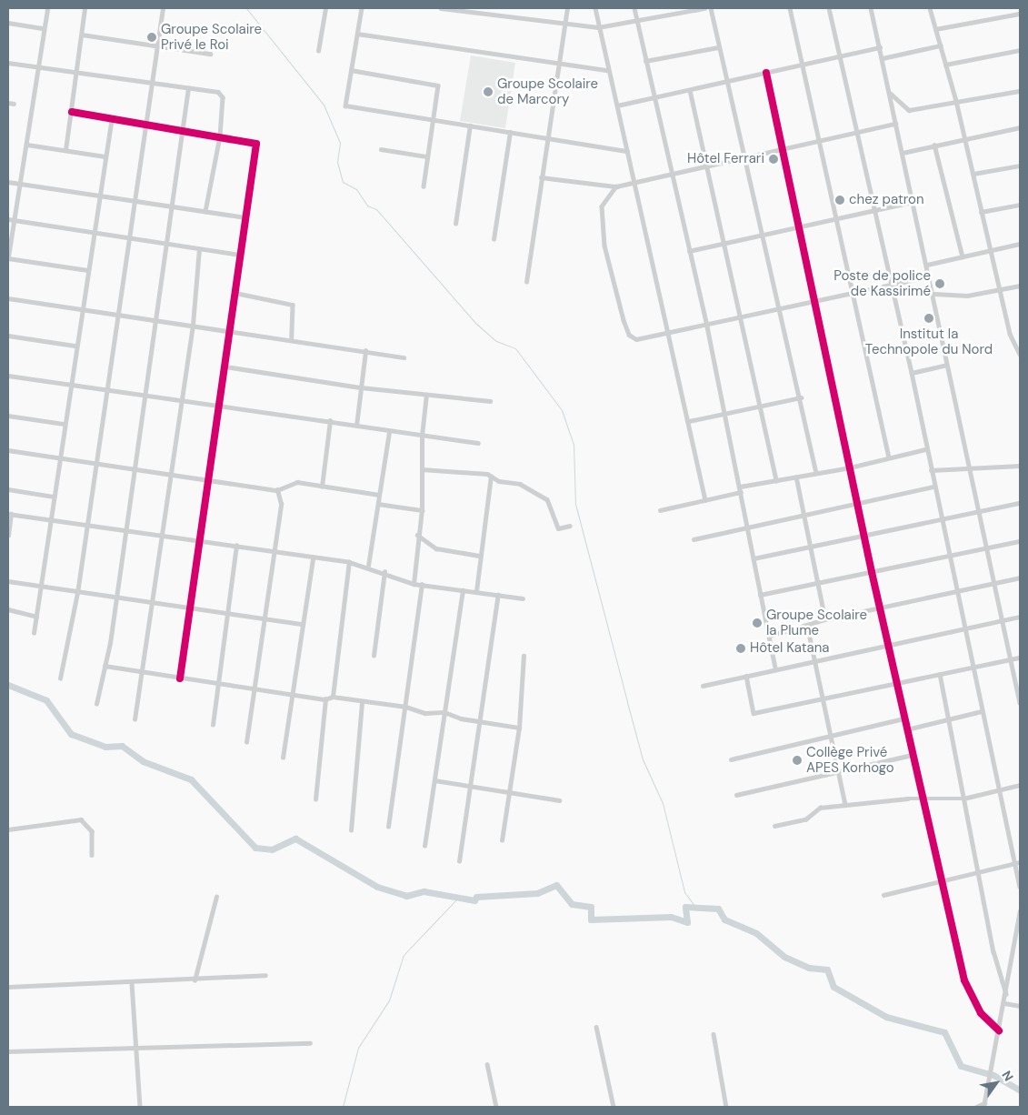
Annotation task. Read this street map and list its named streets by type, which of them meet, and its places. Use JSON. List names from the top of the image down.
{
  "places": [
    "Groupe Scolaire Privé le Roi",
    "Groupe Scolaire de Marcory",
    "Hôtel Ferrari",
    "chez patron",
    "Poste de police de Kassirimé",
    "Institut la Technopole du Nord",
    "Groupe Scolaire la Plume",
    "Hôtel Katana",
    "Collège Privé APES Korhogo"
  ],
  "north": "top right"
}
